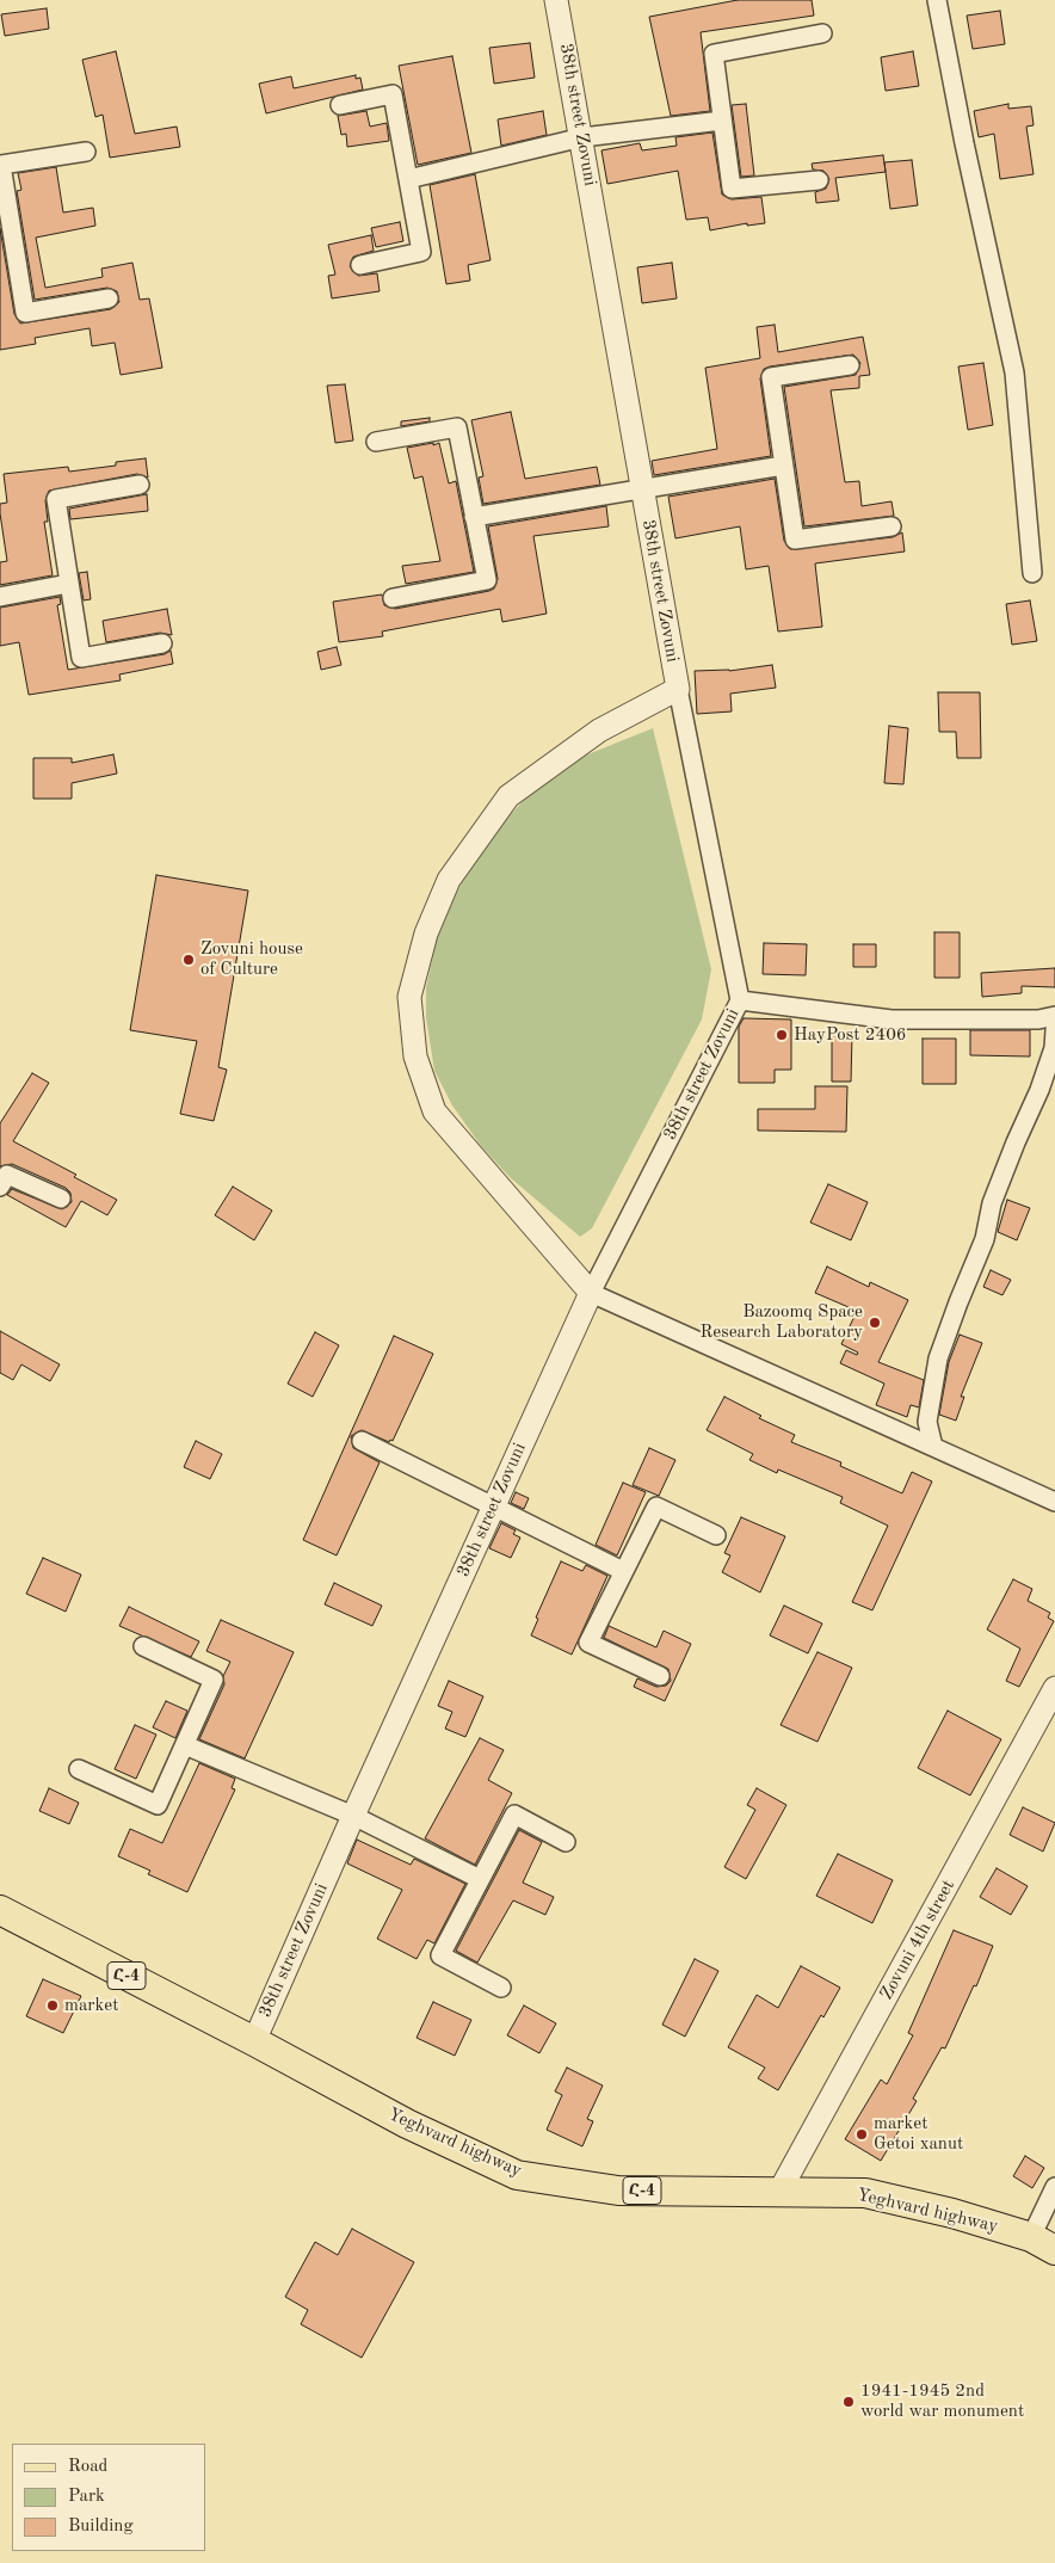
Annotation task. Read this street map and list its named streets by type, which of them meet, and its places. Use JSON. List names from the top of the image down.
{
  "streets": {
    "main road": ["Հ-4", "Yeghvard highway"],
    "street": ["38th street Zovuni", "Zovuni 4th street"]
  },
  "crossings": [
    ["38th street Zovuni", "Yeghvard highway"],
    ["Zovuni 4th street", "Yeghvard highway"]
  ],
  "places": [
    "Zovuni house of Culture",
    "HayPost 2406",
    "Bazoomq Space Research Laboratory",
    "market",
    "market Getoi xanut",
    "1941-1945 2nd world war monument"
  ],
  "legend": ["Road", "Park", "Building"]
}
